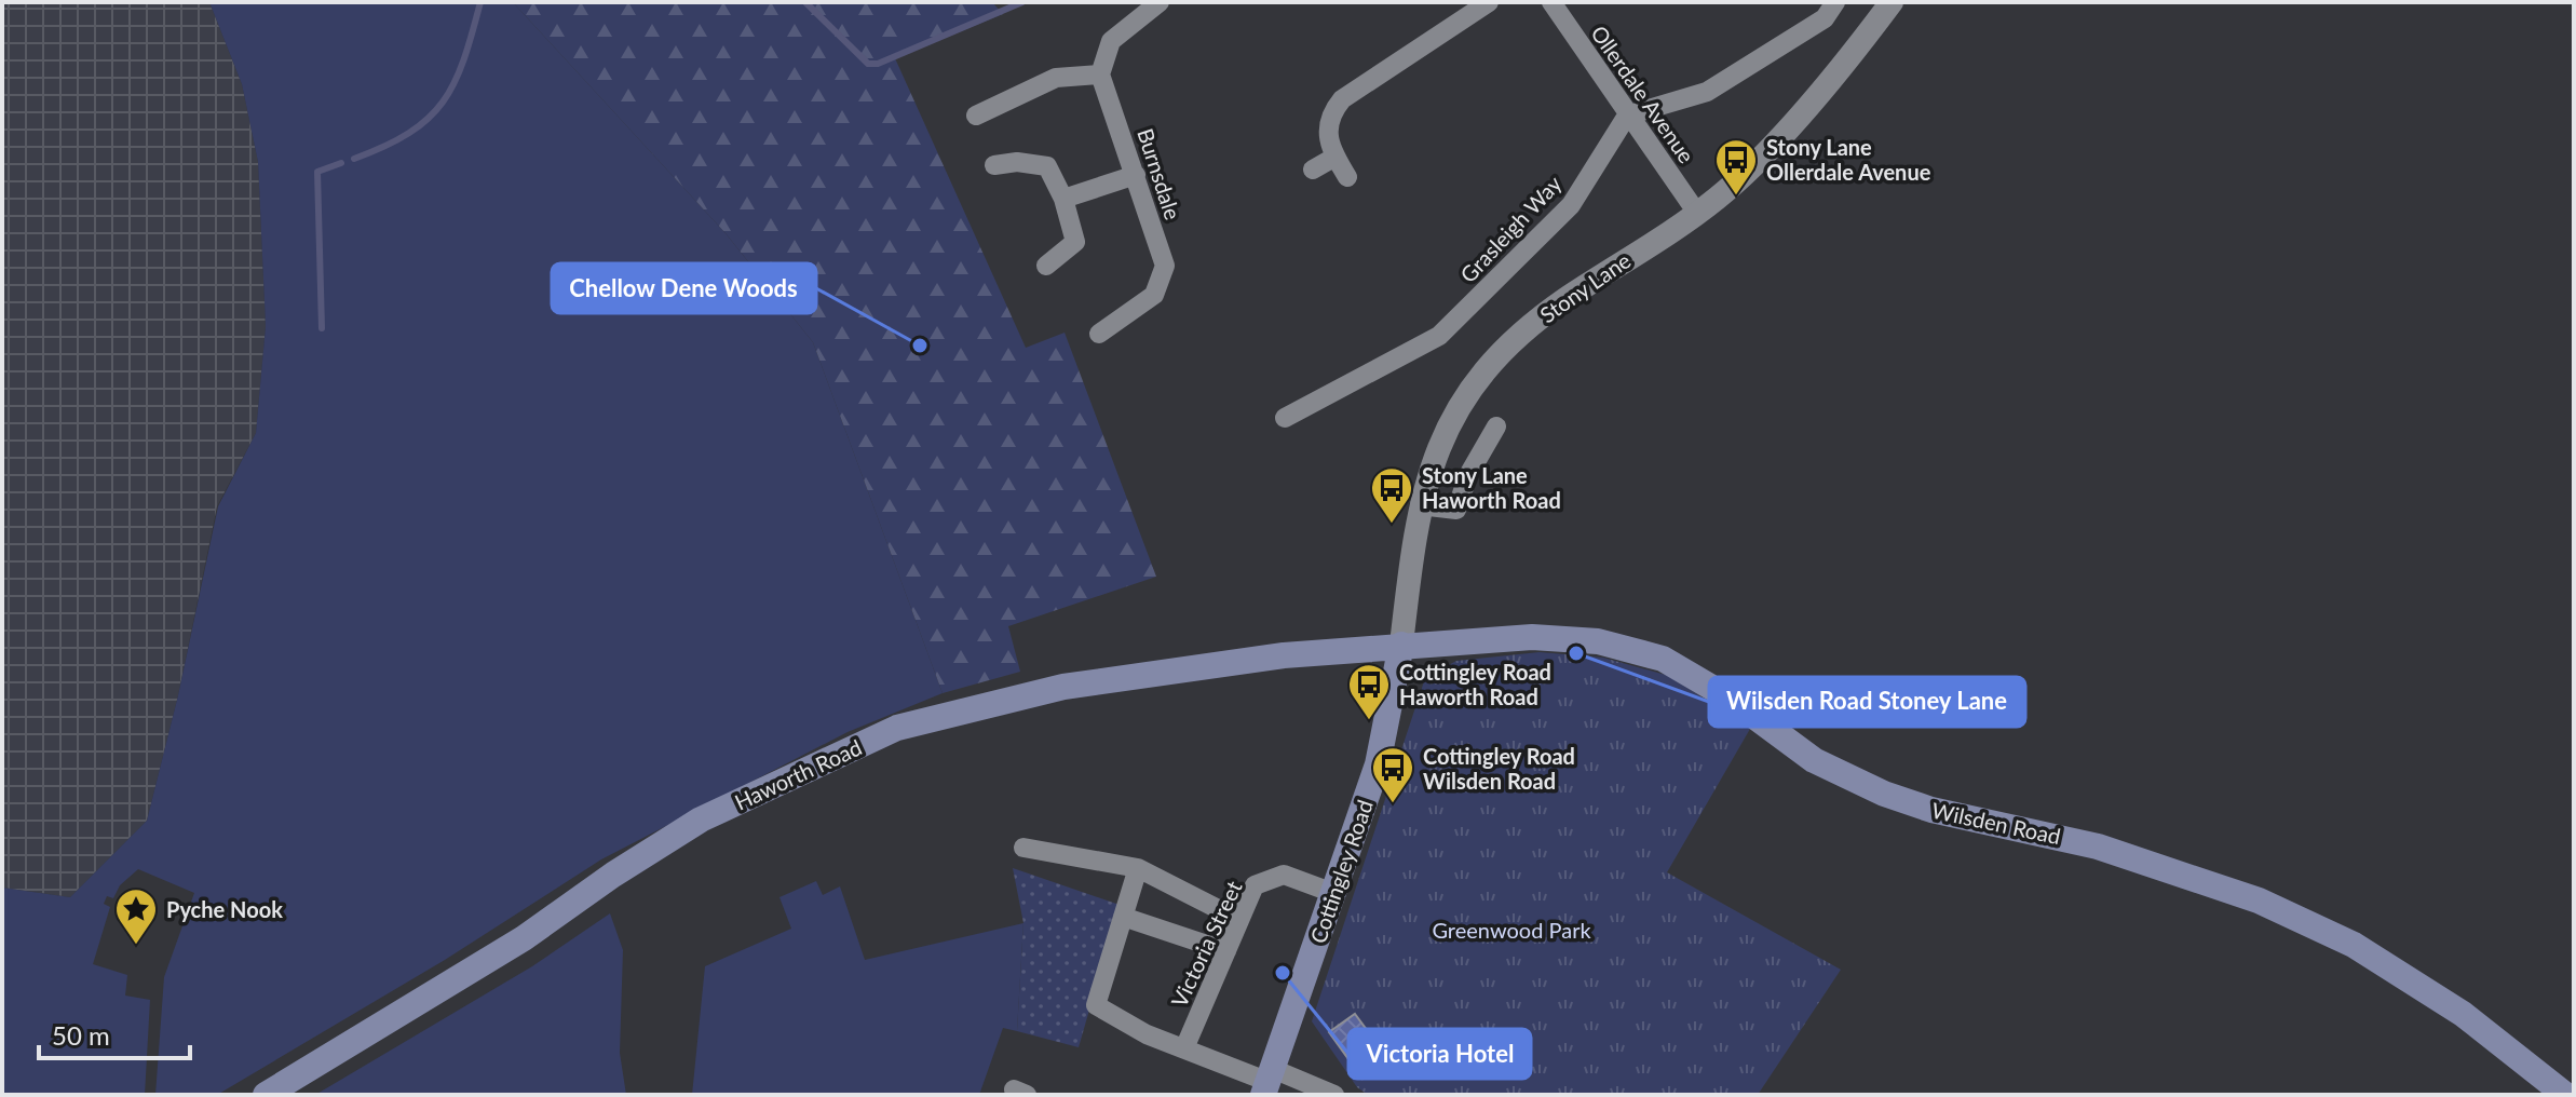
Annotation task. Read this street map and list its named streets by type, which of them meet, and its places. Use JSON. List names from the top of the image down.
{
  "streets": {
    "main road": ["Haworth Road", "Wilsden Road", "Cottingley Road"],
    "street": [
      "Ollerdale Avenue",
      "Burnsdale",
      "Grasleigh Way",
      "Stony Lane",
      "Victoria Street"
    ]
  },
  "crossings": [
    ["Ollerdale Avenue", "Grasleigh Way"],
    ["Ollerdale Avenue", "Stony Lane"],
    ["Stony Lane", "Haworth Road"],
    ["Stony Lane", "Wilsden Road"],
    ["Stony Lane", "Cottingley Road"],
    ["Haworth Road", "Wilsden Road"],
    ["Haworth Road", "Cottingley Road"],
    ["Wilsden Road", "Cottingley Road"],
    ["Cottingley Road", "Victoria Street"]
  ],
  "parks": ["Greenwood Park"],
  "places": {
    "bus stop": [
      "Stony Lane Ollerdale Avenue",
      "Stony Lane Haworth Road",
      "Cottingley Road Haworth Road",
      "Cottingley Road Wilsden Road"
    ],
    "other": ["Chellow Dene Woods", "Wilsden Road Stoney Lane", "Victoria Hotel"],
    "place": ["Pyche Nook"]
  },
  "scale_bar": "50 m"
}
